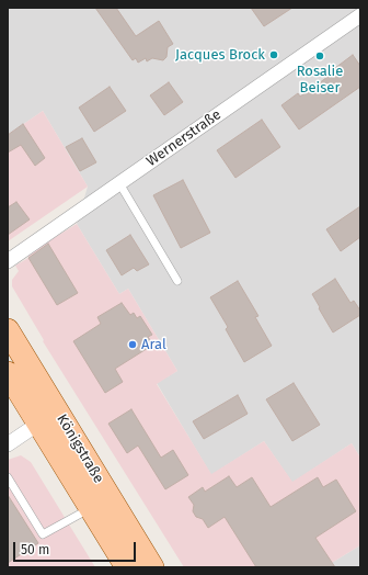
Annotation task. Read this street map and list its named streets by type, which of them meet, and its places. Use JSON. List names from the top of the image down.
{
  "streets": {
    "main road": ["Königstraße"],
    "street": ["Wernerstraße"]
  },
  "places": ["Jacques Brock", "Rosalie Beiser", "Aral"],
  "scale_bar": "50 m"
}
